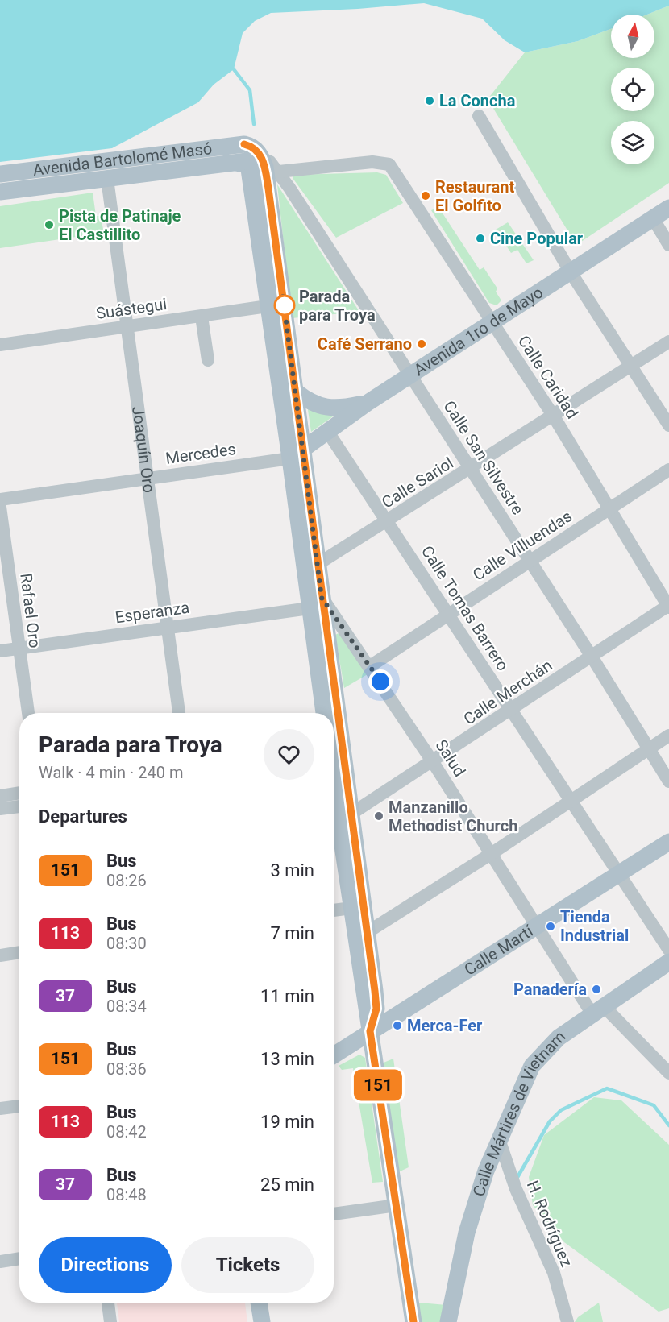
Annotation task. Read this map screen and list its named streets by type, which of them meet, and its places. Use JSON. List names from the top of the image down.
{
  "streets": {
    "main road": [
      "Avenida Bartolomé Masó",
      "Avenida 1ro de Mayo",
      "Calle Martí",
      "Calle Mártires de Vietnam"
    ],
    "street": [
      "Suástegui",
      "Calle Caridad",
      "Joaquín Oro",
      "Mercedes",
      "Calle San Silvestre",
      "Calle Sariol",
      "Calle Villuendas",
      "Calle Tomas Barrero",
      "Rafael Oro",
      "Esperanza",
      "Calle Merchán",
      "Salud",
      "H. Rodríguez"
    ]
  },
  "crossings": [
    ["Avenida Bartolomé Masó", "Joaquín Oro"],
    ["Avenida Bartolomé Masó", "Calle San Silvestre"],
    ["Suástegui", "Joaquín Oro"],
    ["Avenida 1ro de Mayo", "Calle Caridad"],
    ["Avenida 1ro de Mayo", "Mercedes"],
    ["Avenida 1ro de Mayo", "Calle San Silvestre"],
    ["Avenida 1ro de Mayo", "Calle Tomas Barrero"],
    ["Calle Caridad", "Calle San Silvestre"],
    ["Calle Caridad", "Calle Sariol"],
    ["Calle Caridad", "Calle Villuendas"],
    ["Calle Caridad", "Calle Merchán"],
    ["Joaquín Oro", "Mercedes"],
    ["Joaquín Oro", "Esperanza"],
    ["Calle San Silvestre", "Calle Sariol"],
    ["Calle San Silvestre", "Calle Villuendas"],
    ["Calle San Silvestre", "Calle Merchán"],
    ["Calle Sariol", "Calle Tomas Barrero"],
    ["Calle Villuendas", "Calle Tomas Barrero"],
    ["Calle Villuendas", "Salud"],
    ["Calle Tomas Barrero", "Calle Merchán"],
    ["Calle Tomas Barrero", "Calle Martí"],
    ["Rafael Oro", "Esperanza"],
    ["Esperanza", "Salud"],
    ["Calle Merchán", "Salud"],
    ["Salud", "Calle Martí"],
    ["Salud", "Calle Mártires de Vietnam"],
    ["Calle Mártires de Vietnam", "H. Rodríguez"]
  ],
  "places": [
    "La Concha",
    "Restaurant El Golfito",
    "Pista de Patinaje El Castillito",
    "Cine Popular",
    "Parada para Troya",
    "Café Serrano",
    "Manzanillo Methodist Church",
    "Tienda Industrial",
    "Panadería",
    "Merca-Fer"
  ],
  "lines": ["bus line 151"],
  "north": "top",
  "page": {
    "on_map": "151",
    "heading": [
      ["Parada para Troya", "Walk · 4 min · 240 m"],
      "Departures"
    ],
    "list": [
      {
        "mark": "151",
        "name": "Bus",
        "note": "08:26",
        "value": "3 min"
      },
      {
        "mark": "113",
        "name": "Bus",
        "note": "08:30",
        "value": "7 min"
      },
      {
        "mark": "37",
        "name": "Bus",
        "note": "08:34",
        "value": "11 min"
      },
      {
        "mark": "151",
        "name": "Bus",
        "note": "08:36",
        "value": "13 min"
      },
      {
        "mark": "113",
        "name": "Bus",
        "note": "08:42",
        "value": "19 min"
      },
      {
        "mark": "37",
        "name": "Bus",
        "note": "08:48",
        "value": "25 min"
      }
    ],
    "buttons": ["Directions", "Tickets"]
  }
}
